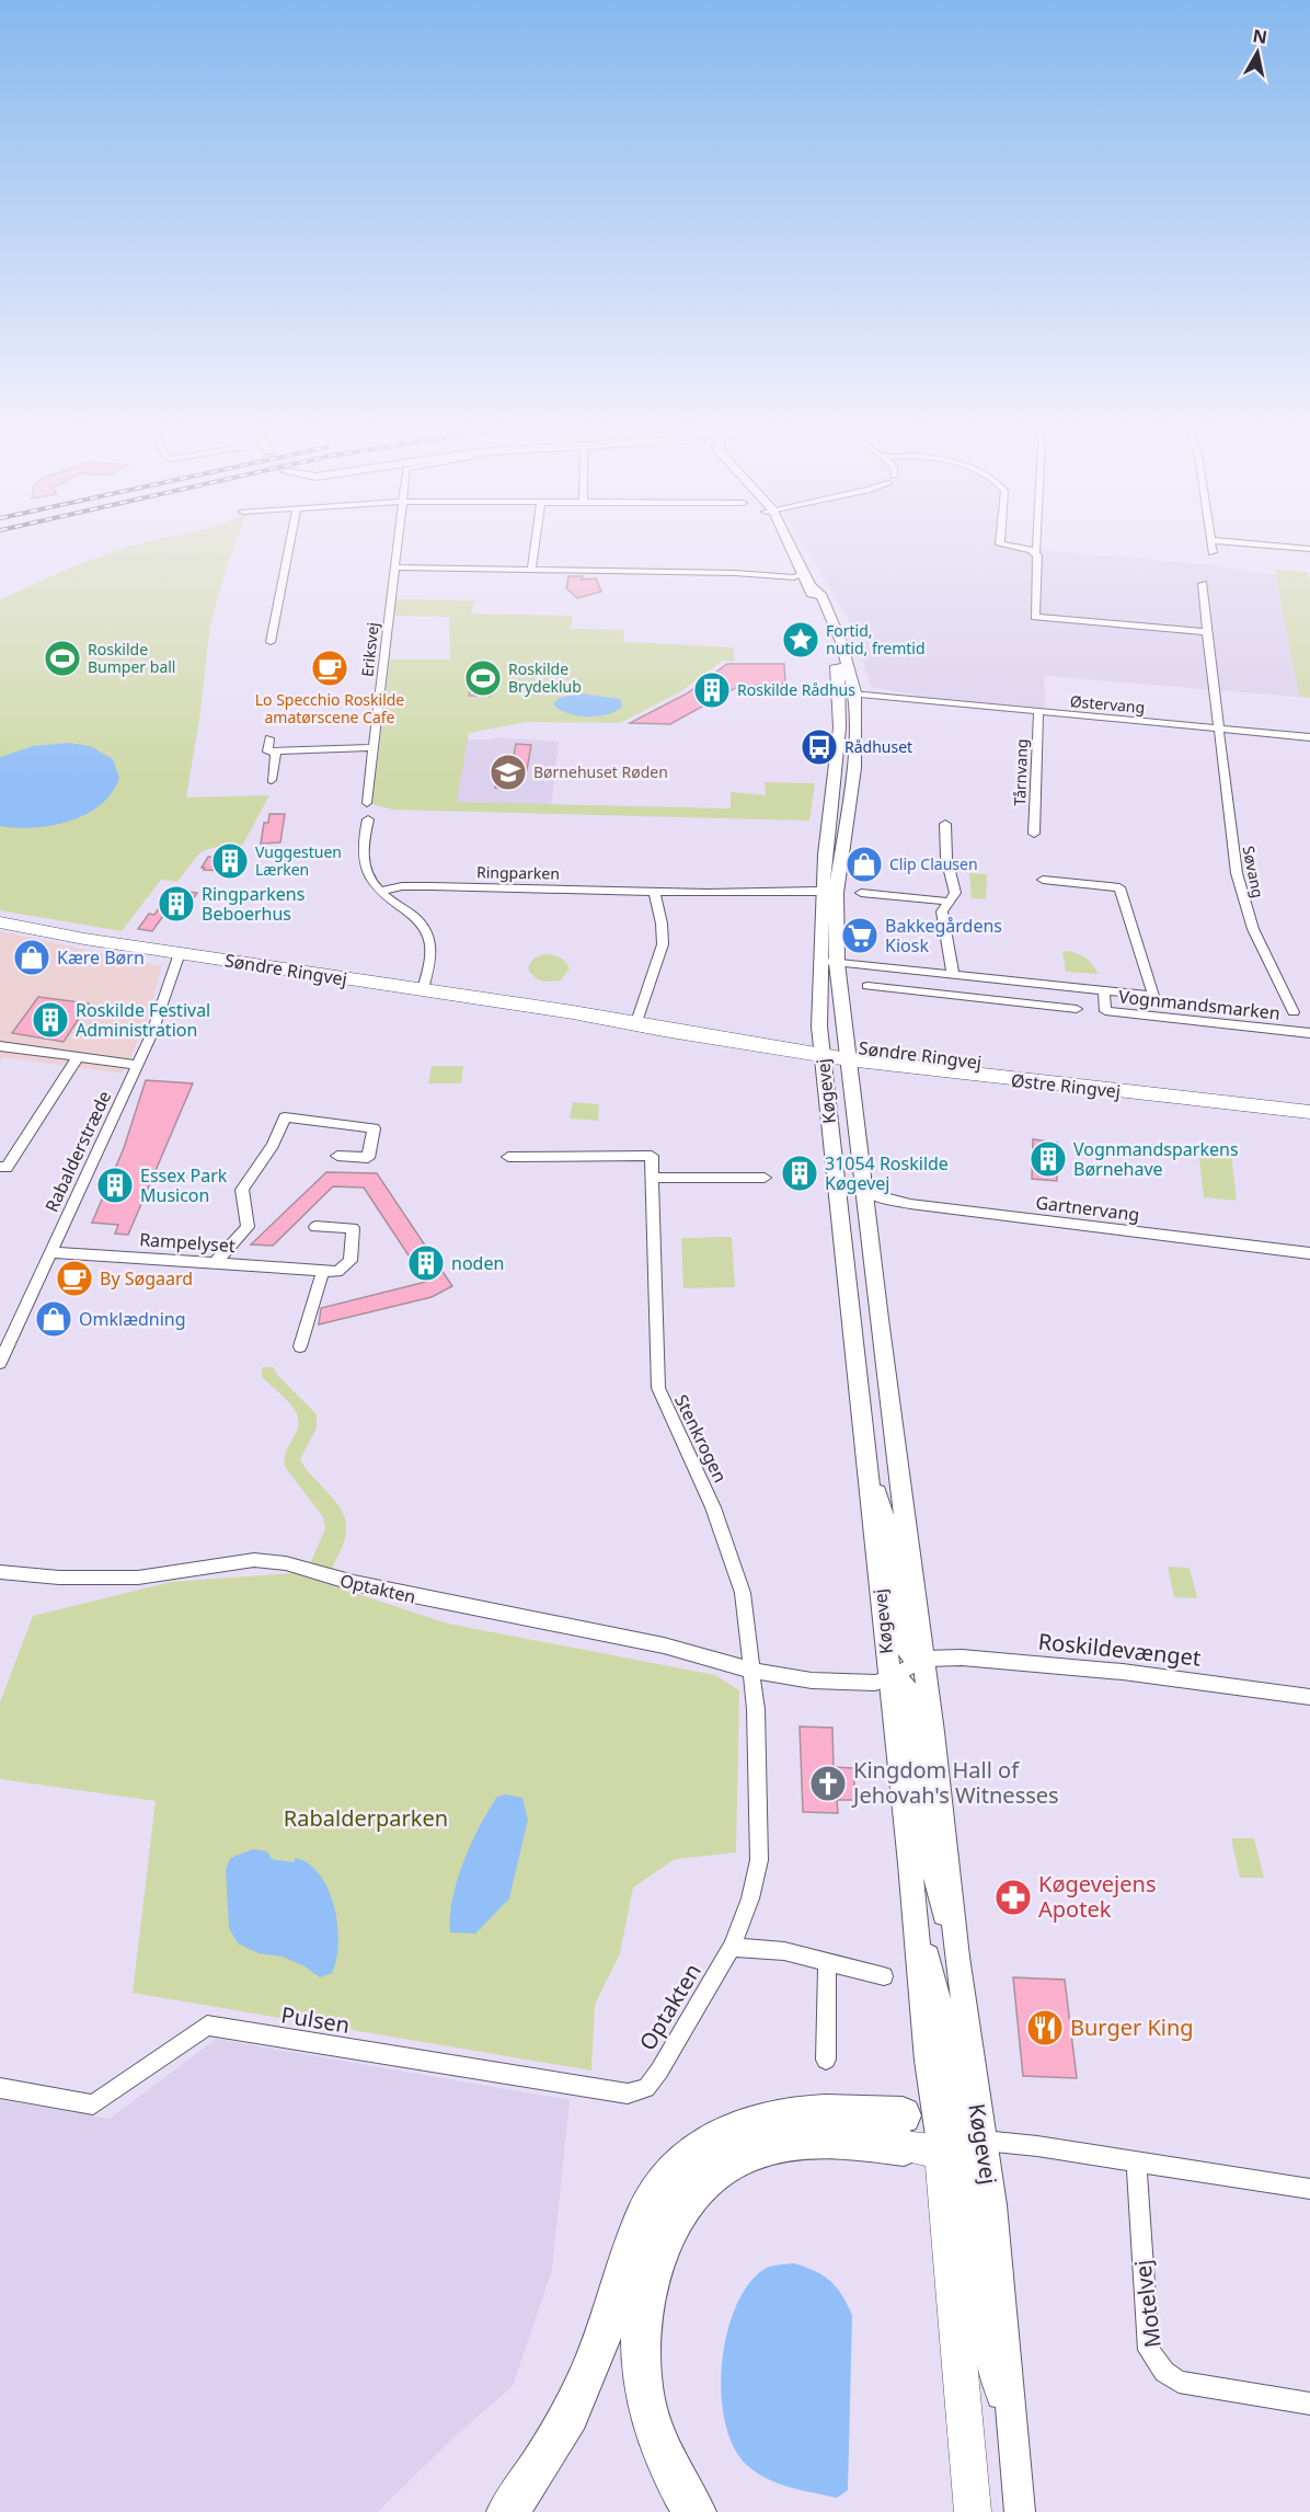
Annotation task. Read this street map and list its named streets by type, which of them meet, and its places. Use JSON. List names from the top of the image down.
{
  "streets": {
    "main road": ["Søndre Ringvej", "Østre Ringvej", "Køgevej"],
    "street": [
      "Eriksvej",
      "Østervang",
      "Tårnvang",
      "Søvang",
      "Ringparken",
      "Vognmandsmarken",
      "Rabalderstræde",
      "Gartnervang",
      "Rampelyset",
      "Stenkrogen",
      "Optakten",
      "Roskildevænget",
      "Pulsen",
      "Motelvej"
    ]
  },
  "crossings": [
    ["Østervang", "Tårnvang"],
    ["Østervang", "Søvang"],
    ["Østervang", "Køgevej"],
    ["Ringparken", "Køgevej"],
    ["Søndre Ringvej", "Østre Ringvej"],
    ["Søndre Ringvej", "Køgevej"],
    ["Søndre Ringvej", "Rabalderstræde"],
    ["Vognmandsmarken", "Køgevej"],
    ["Østre Ringvej", "Køgevej"],
    ["Køgevej", "Gartnervang"],
    ["Køgevej", "Optakten"],
    ["Køgevej", "Roskildevænget"],
    ["Rabalderstræde", "Rampelyset"],
    ["Stenkrogen", "Optakten"],
    ["Optakten", "Pulsen"]
  ],
  "parks": ["Rabalderparken"],
  "places": {
    "place": ["Fortid, nutid, fremtid"],
    "sports": ["Roskilde Bumper ball", "Roskilde Brydeklub"],
    "cafe": ["Lo Specchio Roskilde amatørscene Cafe", "By Søgaard"],
    "building": [
      "Roskilde Rådhus",
      "Vuggestuen Lærken",
      "Ringparkens Beboerhus",
      "Roskilde Festival Administration",
      "Vognmandsparkens Børnehave",
      "31054 Roskilde Køgevej",
      "Essex Park Musicon",
      "noden"
    ],
    "bus stop": ["Rådhuset"],
    "school or university": ["Børnehuset Røden"],
    "shop": ["Clip Clausen", "Kære Børn", "Omklædning"],
    "supermarket": ["Bakkegårdens Kiosk"],
    "church": ["Kingdom Hall of Jehovah's Witnesses"],
    "pharmacy": ["Køgevejens Apotek"],
    "restaurant": ["Burger King"]
  },
  "north": "top"
}
